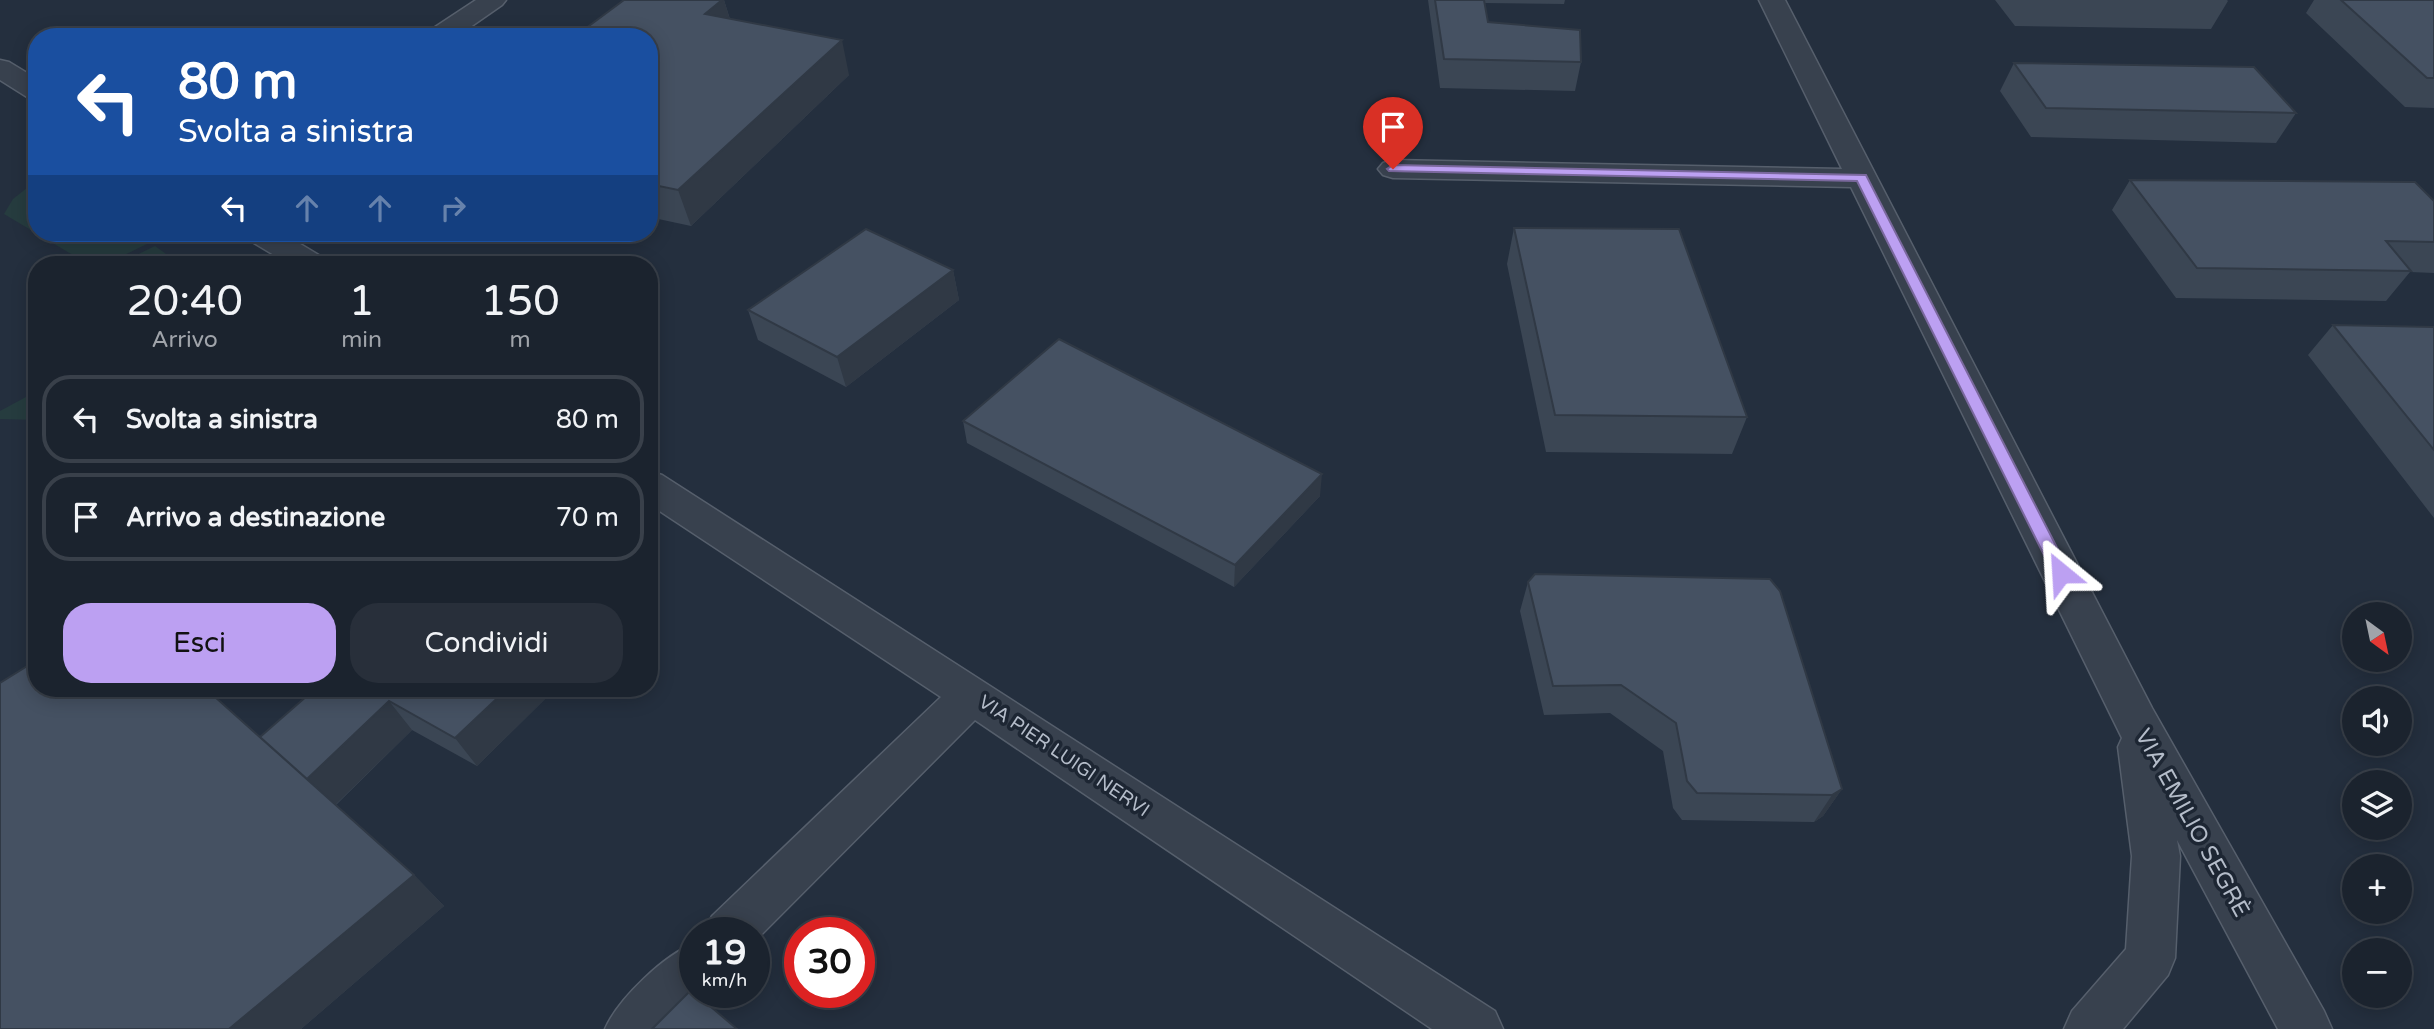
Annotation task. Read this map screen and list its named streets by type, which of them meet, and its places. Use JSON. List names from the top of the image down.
{
  "streets": {
    "street": ["VIA PIER LUIGI NERVI", "VIA EMILIO SEGRÈ"]
  },
  "north": "bottom right",
  "page": {
    "turn": ["80 m", "Svolta a sinistra"],
    "eta": [
      "20:40",
      "Arrivo",
      "1",
      "min",
      "150",
      "m"
    ],
    "list": [
      {
        "name": "Svolta a sinistra",
        "value": "80 m"
      },
      {
        "name": "Arrivo a destinazione",
        "value": "70 m"
      }
    ],
    "buttons": ["Esci", "Condividi"],
    "map_buttons": ["+", "−"],
    "speed": "19 km/h",
    "limit": "30"
  }
}
